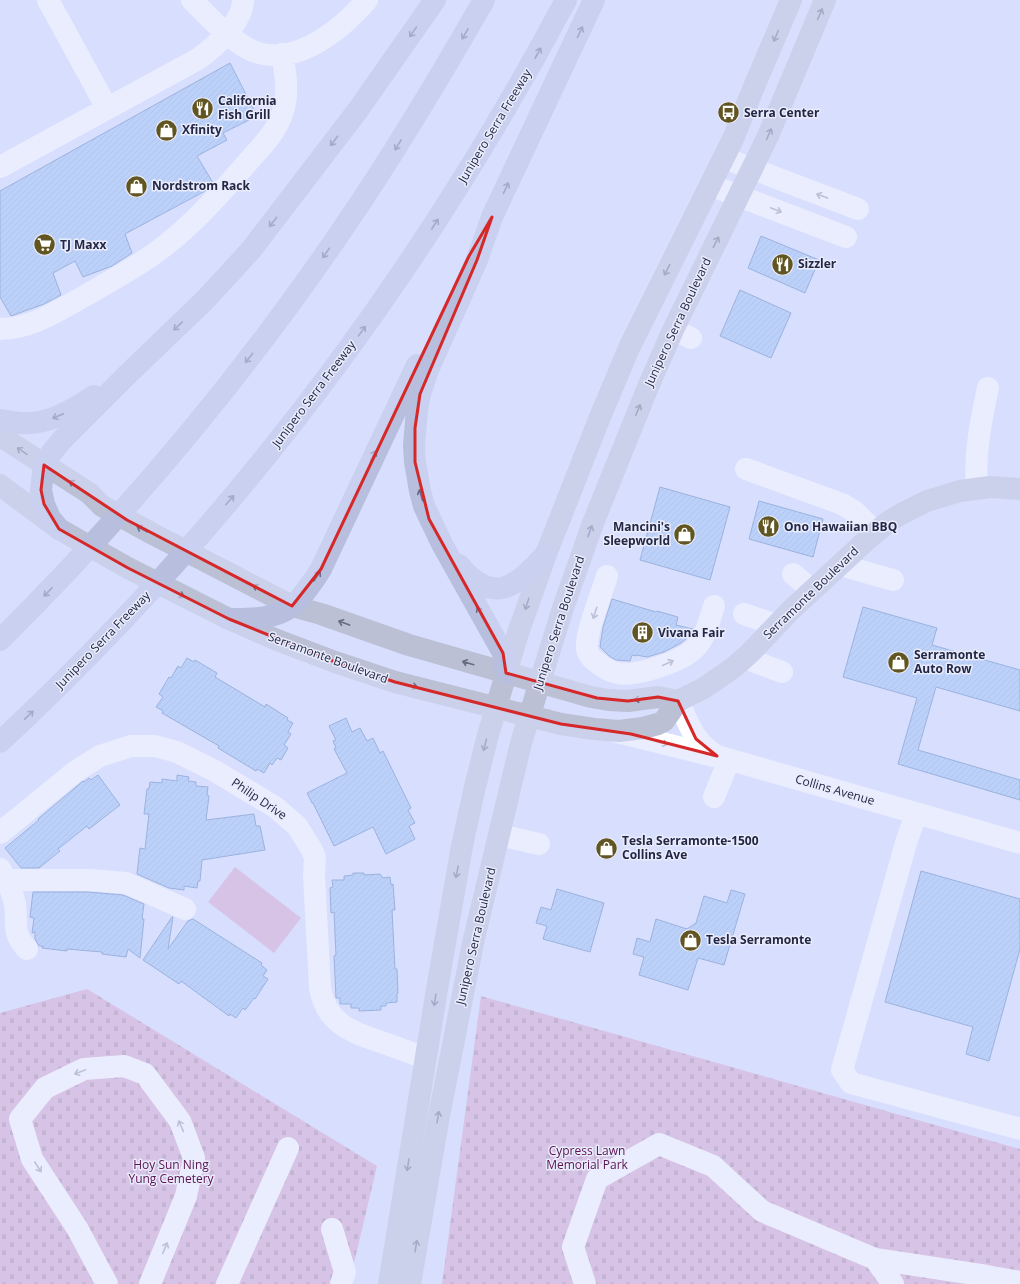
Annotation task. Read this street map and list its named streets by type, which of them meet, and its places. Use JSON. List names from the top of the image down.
{
  "streets": {
    "highway": ["Junipero Serra Freeway"],
    "main road": ["Junipero Serra Boulevard", "Serramonte Boulevard"],
    "street": ["Collins Avenue", "Philip Drive"]
  },
  "crossings": [
    ["Junipero Serra Boulevard", "Serramonte Boulevard"],
    ["Serramonte Boulevard", "Collins Avenue"]
  ],
  "parks": ["Cypress Lawn Memorial Park", "Hoy Sun Ning Yung Cemetery"],
  "places": {
    "restaurant": ["California Fish Grill", "Sizzler", "Ono Hawaiian BBQ"],
    "bus stop": ["Serra Center"],
    "shop": [
      "Xfinity",
      "Nordstrom Rack",
      "Mancini's Sleepworld",
      "Serramonte Auto Row",
      "Tesla Serramonte-1500 Collins Ave",
      "Tesla Serramonte"
    ],
    "supermarket": ["TJ Maxx"],
    "building": ["Vivana Fair"]
  }
}
